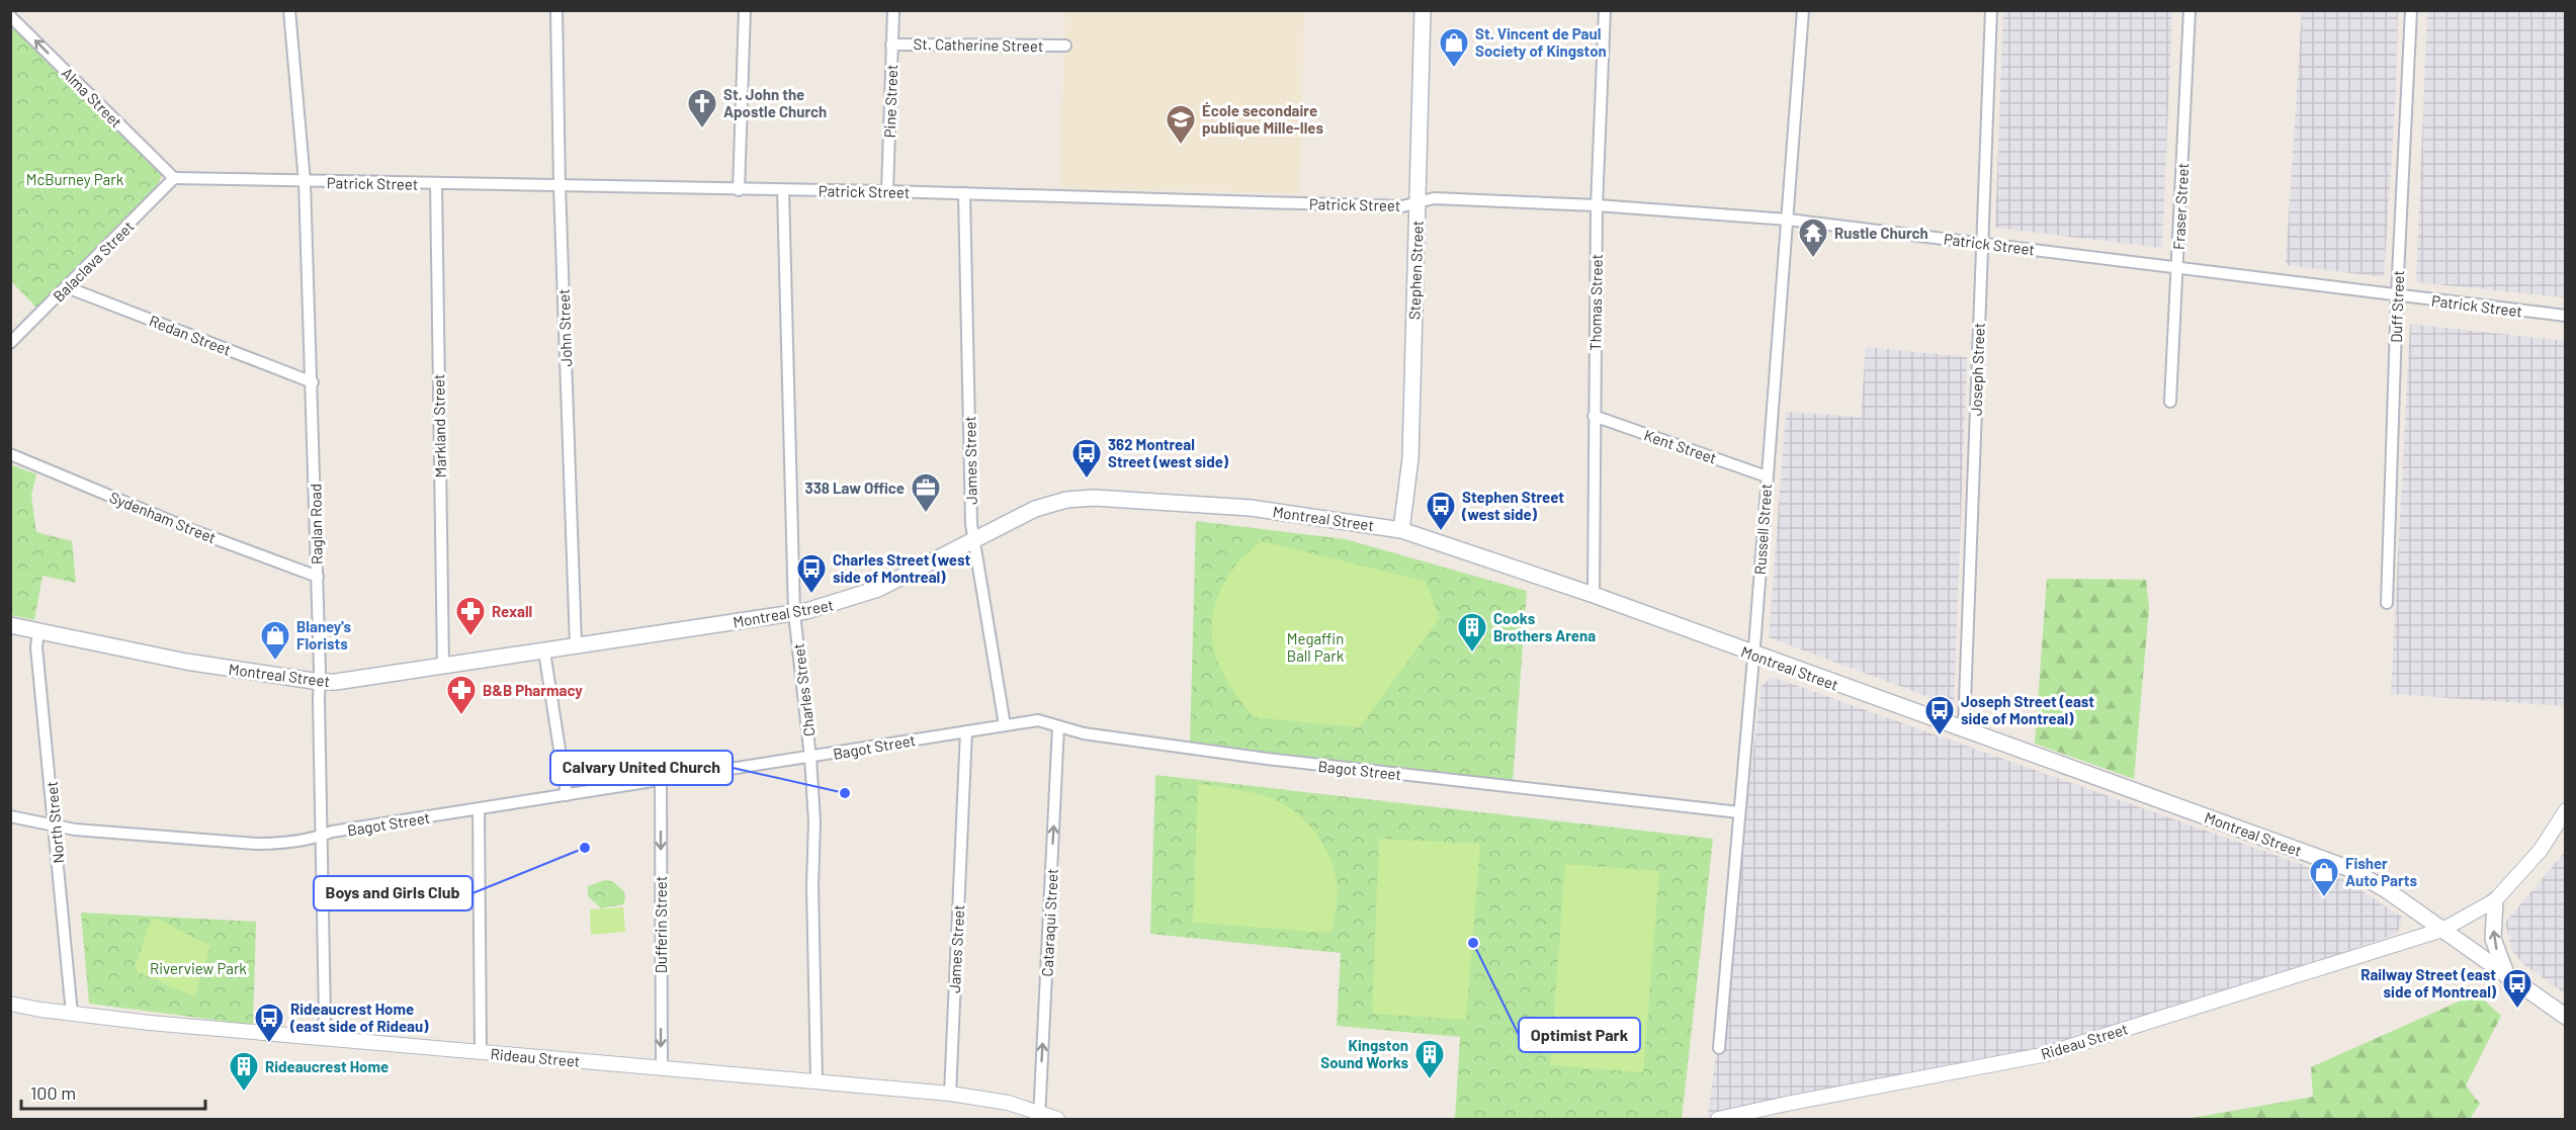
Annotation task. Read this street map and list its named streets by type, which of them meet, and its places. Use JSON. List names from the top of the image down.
{
  "streets": {
    "main road": ["Stephen Street", "Montreal Street"],
    "street": [
      "St. Catherine Street",
      "Alma Street",
      "Pine Street",
      "Patrick Street",
      "Fraser Street",
      "Balaclava Street",
      "Thomas Street",
      "Duff Street",
      "John Street",
      "Redan Street",
      "Joseph Street",
      "Markland Street",
      "Kent Street",
      "James Street",
      "Sydenham Street",
      "Raglan Road",
      "Russell Street",
      "Charles Street",
      "Bagot Street",
      "North Street",
      "Cataraqui Street",
      "Dufferin Street",
      "Rideau Street"
    ]
  },
  "crossings": [
    ["St. Catherine Street", "Pine Street"],
    ["Alma Street", "Patrick Street"],
    ["Alma Street", "Balaclava Street"],
    ["Pine Street", "Patrick Street"],
    ["Patrick Street", "Fraser Street"],
    ["Patrick Street", "Balaclava Street"],
    ["Patrick Street", "Stephen Street"],
    ["Patrick Street", "Thomas Street"],
    ["Patrick Street", "Duff Street"],
    ["Patrick Street", "John Street"],
    ["Patrick Street", "Joseph Street"],
    ["Patrick Street", "Markland Street"],
    ["Patrick Street", "James Street"],
    ["Patrick Street", "Raglan Road"],
    ["Patrick Street", "Russell Street"],
    ["Patrick Street", "Charles Street"],
    ["Balaclava Street", "Redan Street"],
    ["Stephen Street", "Montreal Street"],
    ["Thomas Street", "Kent Street"],
    ["Thomas Street", "Montreal Street"],
    ["John Street", "Montreal Street"],
    ["Redan Street", "Raglan Road"],
    ["Joseph Street", "Montreal Street"],
    ["Markland Street", "Montreal Street"],
    ["Kent Street", "Russell Street"],
    ["James Street", "Montreal Street"],
    ["James Street", "Bagot Street"],
    ["James Street", "Rideau Street"],
    ["Sydenham Street", "Raglan Road"],
    ["Montreal Street", "Raglan Road"],
    ["Montreal Street", "Russell Street"],
    ["Montreal Street", "Charles Street"],
    ["Montreal Street", "North Street"],
    ["Montreal Street", "Rideau Street"],
    ["Raglan Road", "Bagot Street"],
    ["Raglan Road", "Rideau Street"],
    ["Russell Street", "Bagot Street"],
    ["Charles Street", "Bagot Street"],
    ["Charles Street", "Rideau Street"],
    ["Bagot Street", "North Street"],
    ["Bagot Street", "Cataraqui Street"],
    ["Bagot Street", "Dufferin Street"],
    ["North Street", "Rideau Street"],
    ["Cataraqui Street", "Rideau Street"],
    ["Dufferin Street", "Rideau Street"]
  ],
  "one_way": ["Alma Street", "Cataraqui Street", "Dufferin Street"],
  "parks": ["McBurney Park", "Megaffin Ball Park", "Riverview Park"],
  "places": {
    "shop": ["St. Vincent de Paul Society of Kingston", "Blaney's Florists", "Fisher Auto Parts"],
    "church": ["St. John the Apostle Church"],
    "school or university": ["École secondaire publique Mille-Iles"],
    "temple": ["Rustle Church"],
    "bus stop": [
      "362 Montreal Street (west side)",
      "Stephen Street (west side)",
      "Charles Street (west side of Montreal)",
      "Joseph Street (east side of Montreal)",
      "Railway Street (east side of Montreal)",
      "Rideaucrest Home (east side of Rideau)"
    ],
    "office": ["338 Law Office"],
    "pharmacy": ["Rexall", "B&B Pharmacy"],
    "building": ["Cooks Brothers Arena", "Kingston Sound Works", "Rideaucrest Home"],
    "other": ["Calvary United Church", "Boys and Girls Club", "Optimist Park"]
  },
  "scale_bar": "100 m"
}
